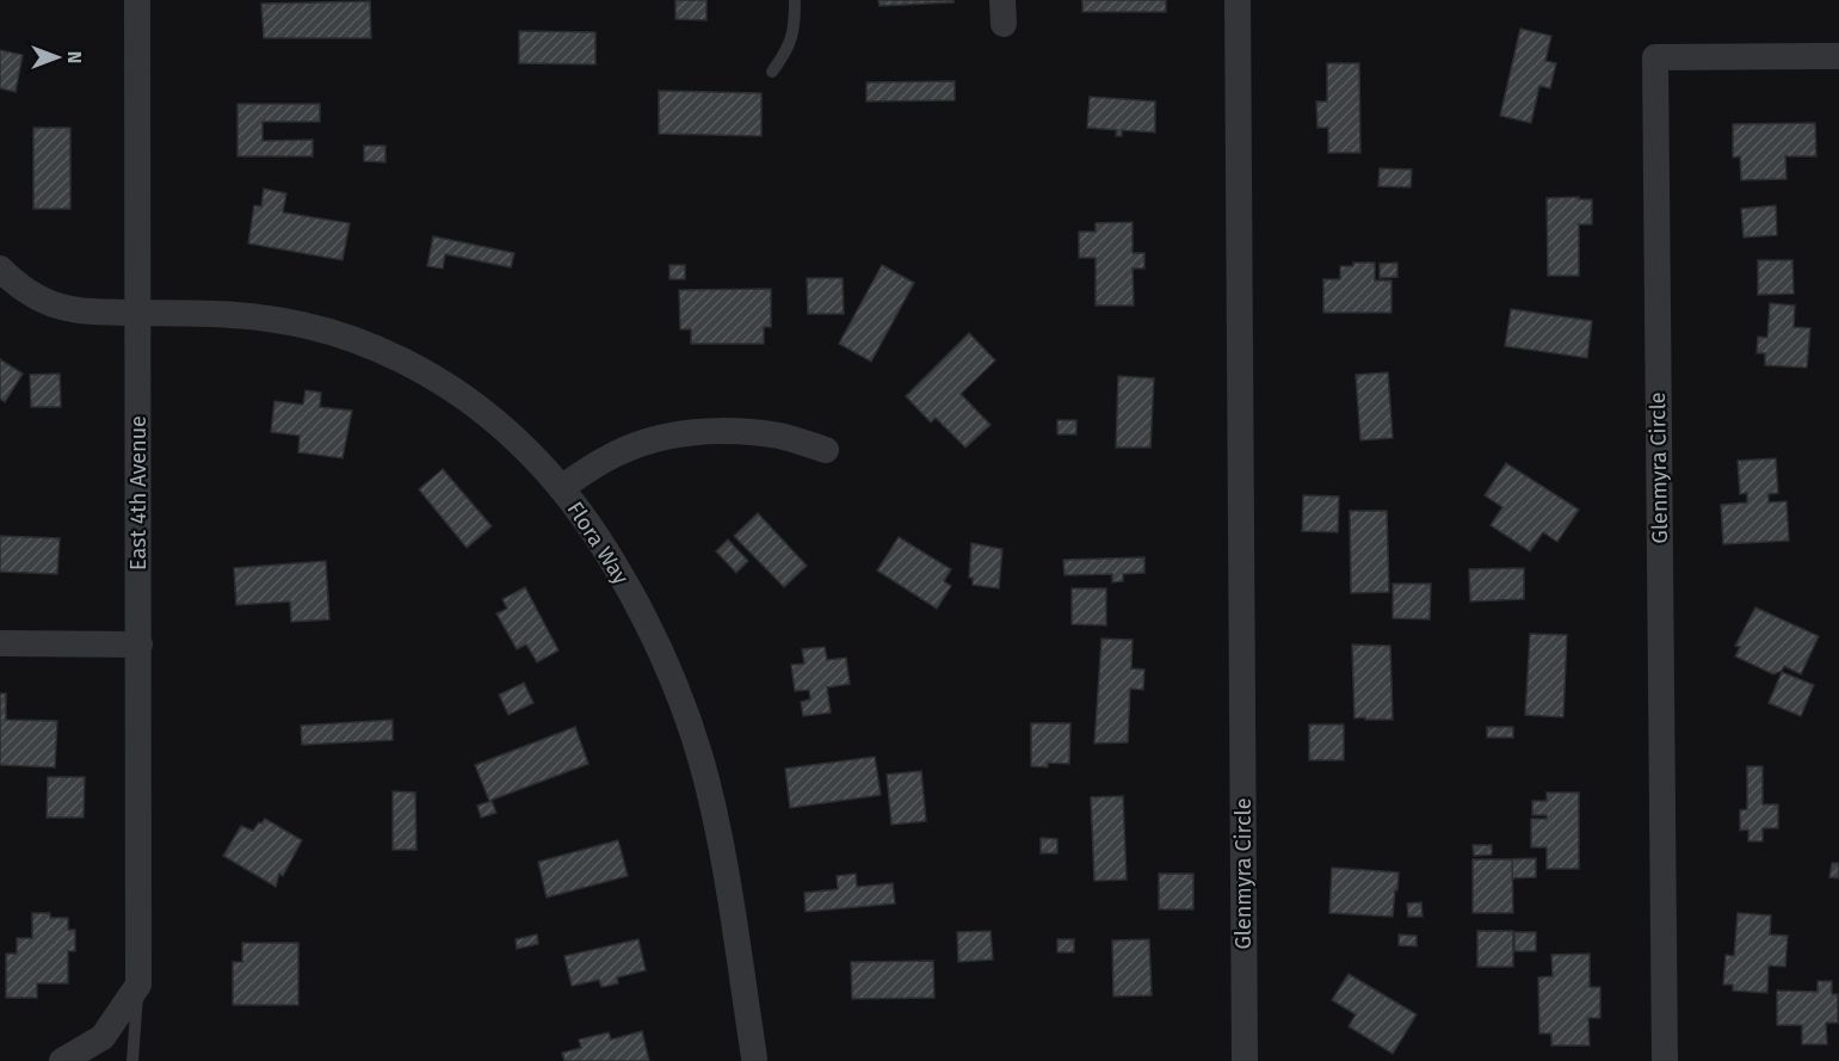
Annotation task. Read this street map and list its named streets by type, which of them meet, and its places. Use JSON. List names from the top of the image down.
{
  "streets": {
    "street": ["Glenmyra Circle", "East 4th Avenue", "Flora Way"]
  },
  "crossings": [
    ["East 4th Avenue", "Flora Way"]
  ],
  "north": "right"
}
